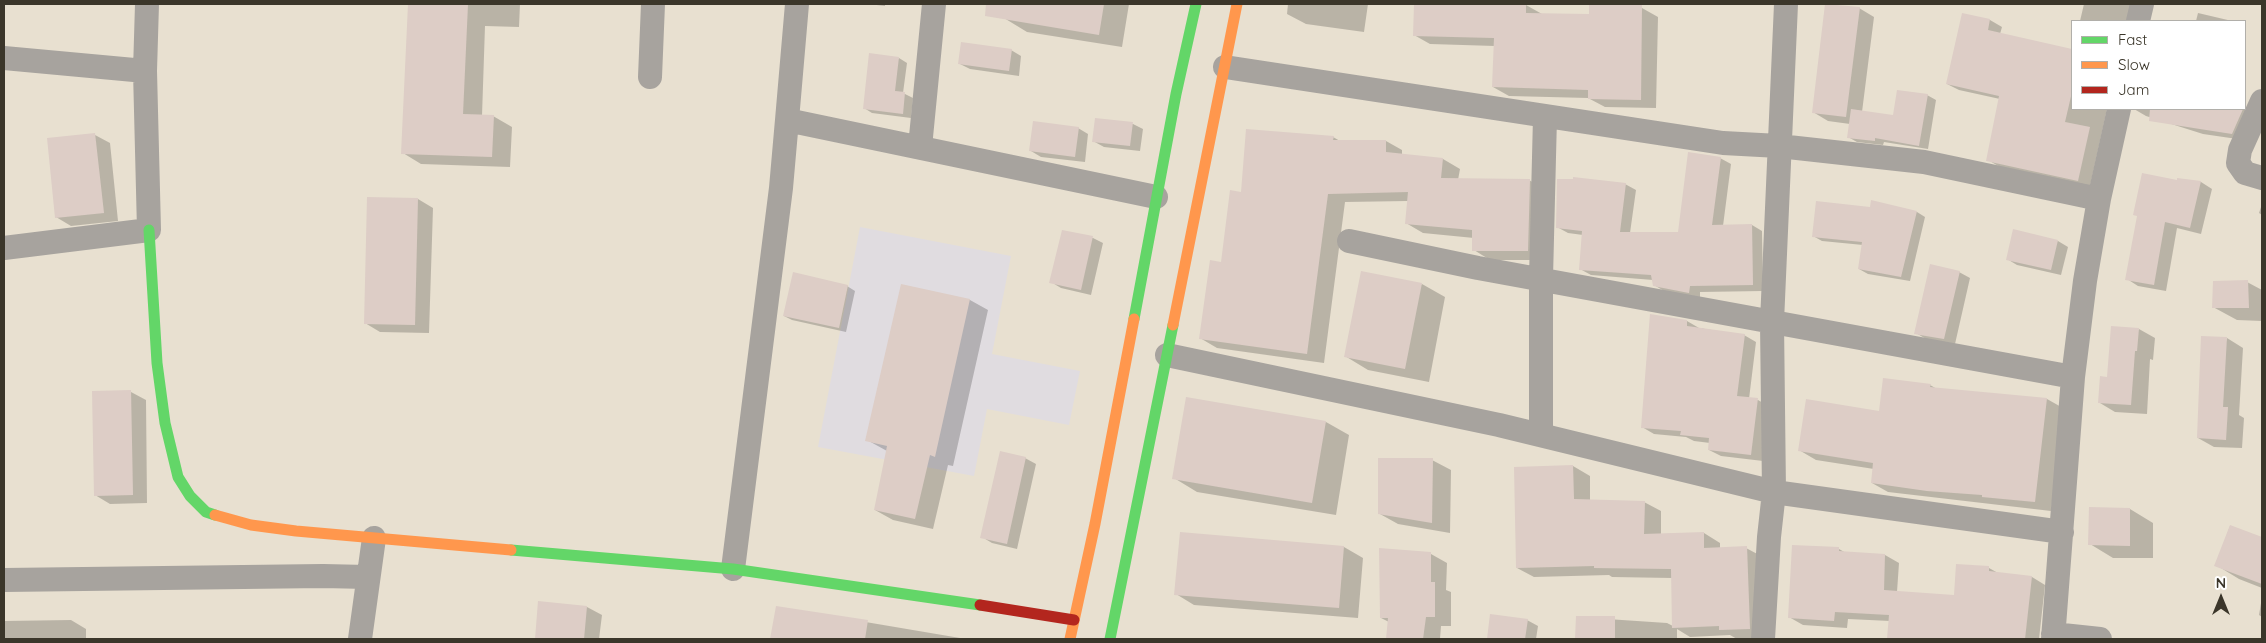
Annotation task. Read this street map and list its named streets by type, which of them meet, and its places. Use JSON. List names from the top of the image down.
{
  "legend": ["Fast", "Slow", "Jam"],
  "north": "top"
}
